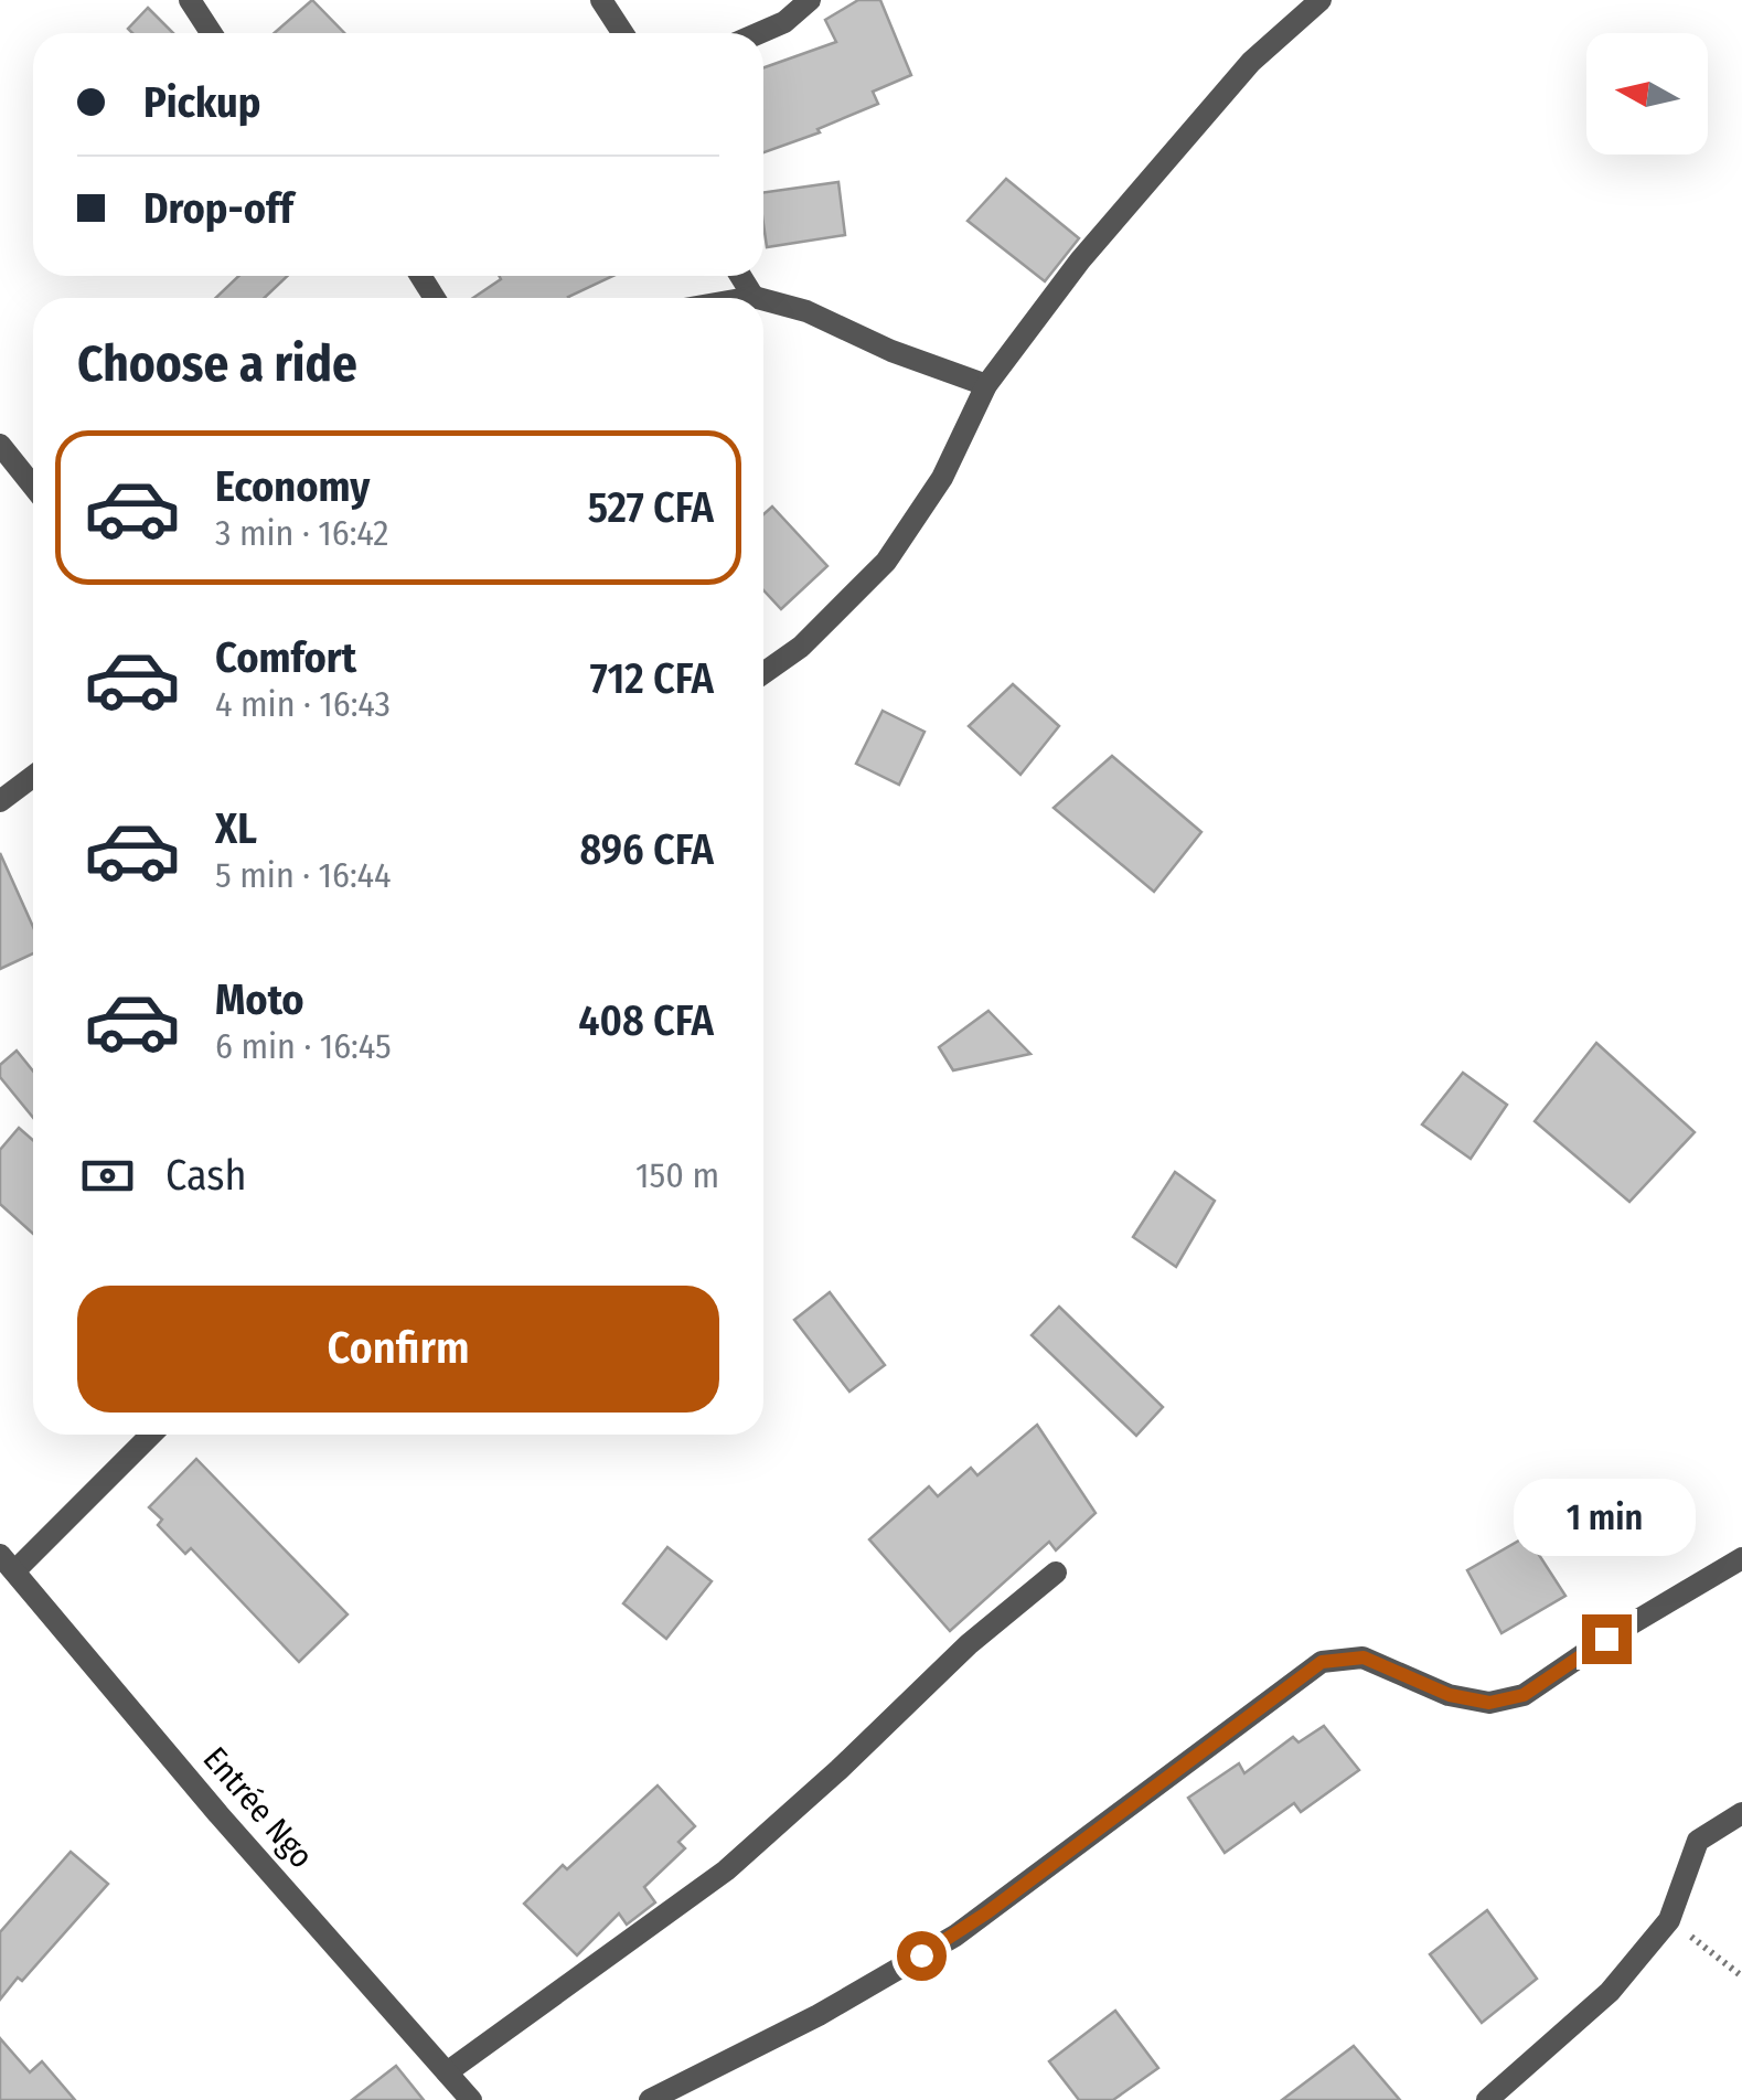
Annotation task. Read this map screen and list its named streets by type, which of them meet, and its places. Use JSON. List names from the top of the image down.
{
  "streets": {
    "street": ["Entrée Ngo"]
  },
  "north": "left",
  "page": {
    "banner": ["Pickup", "Drop-off"],
    "heading": "Choose a ride",
    "list": [
      {
        "name": "Economy",
        "note": "3 min · 16:42",
        "value": "527 CFA"
      },
      {
        "name": "Comfort",
        "note": "4 min · 16:43",
        "value": "712 CFA"
      },
      {
        "name": "XL",
        "note": "5 min · 16:44",
        "value": "896 CFA"
      },
      {
        "name": "Moto",
        "note": "6 min · 16:45",
        "value": "408 CFA"
      }
    ],
    "pay": ["Cash", "150 m"],
    "buttons": "Confirm",
    "bubble": "1 min"
  }
}
